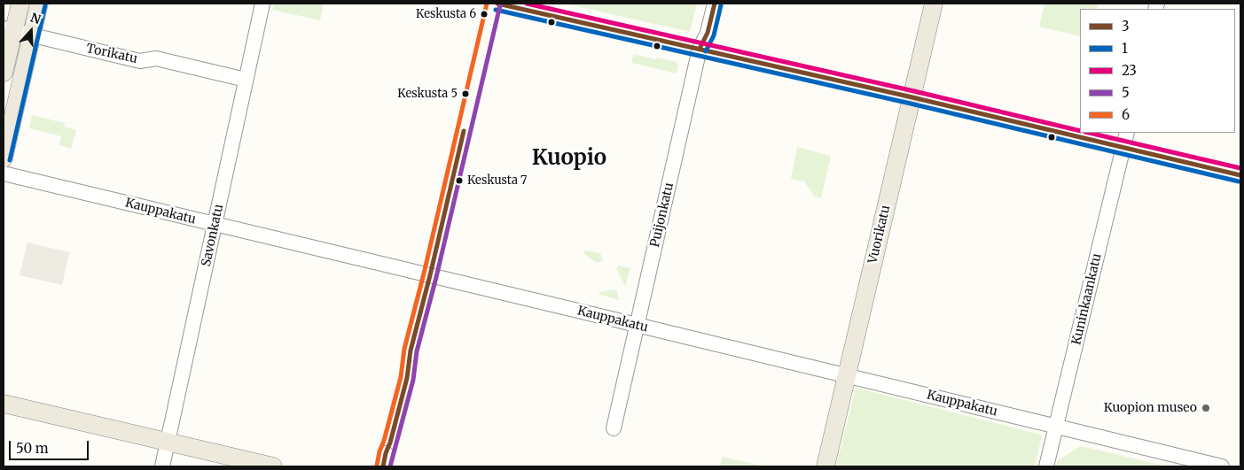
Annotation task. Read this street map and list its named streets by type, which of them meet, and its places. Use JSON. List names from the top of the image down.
{
  "streets": {
    "main road": ["Vuorikatu"],
    "street": [
      "Torikatu",
      "Kauppakatu",
      "Puijonkatu",
      "Savonkatu",
      "Kuninkaankatu"
    ]
  },
  "crossings": [
    ["Torikatu", "Savonkatu"],
    ["Kauppakatu", "Puijonkatu"],
    ["Kauppakatu", "Vuorikatu"],
    ["Kauppakatu", "Savonkatu"],
    ["Kauppakatu", "Kuninkaankatu"]
  ],
  "districts": ["Kuopio"],
  "places": [
    "Keskusta 6",
    "Keskusta 5",
    "Keskusta 7",
    "Kuopion museo"
  ],
  "lines": [
    "transit line 3",
    "transit line 23",
    "transit line 6",
    "transit line 1",
    "transit line 5"
  ],
  "legend": [
    "3",
    "1",
    "23",
    "5",
    "6"
  ],
  "scale_bar": "50 m",
  "north": "top"
}
